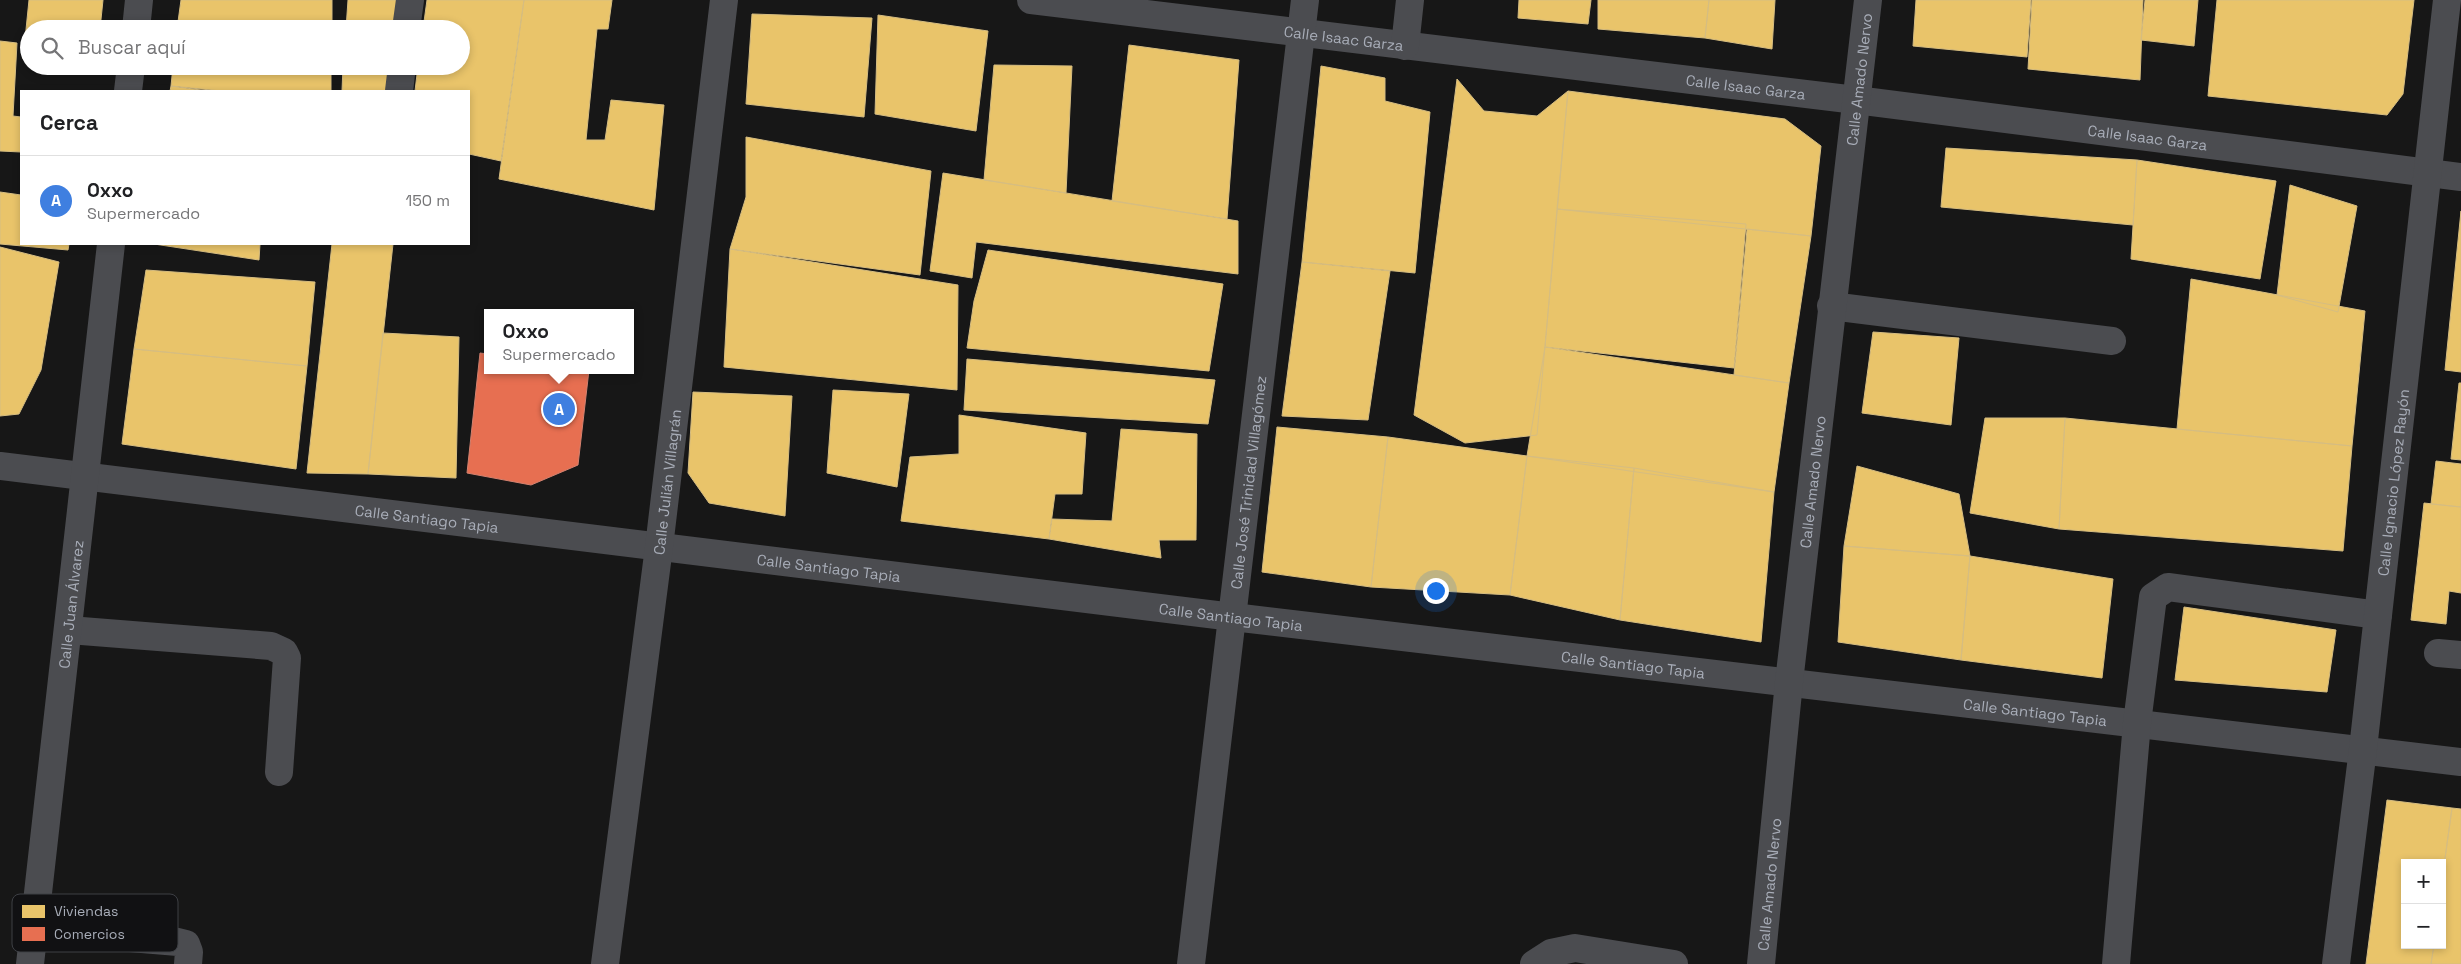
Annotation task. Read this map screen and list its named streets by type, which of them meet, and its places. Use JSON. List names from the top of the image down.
{
  "streets": {
    "street": [
      "Calle Isaac Garza",
      "Calle Amado Nervo",
      "Calle Julián Villagrán",
      "Calle José Trinidad Villagómez",
      "Calle Ignacio López Rayón",
      "Calle Santiago Tapia",
      "Calle Juan Álvarez"
    ]
  },
  "crossings": [
    ["Calle Isaac Garza", "Calle Amado Nervo"],
    ["Calle Isaac Garza", "Calle José Trinidad Villagómez"],
    ["Calle Isaac Garza", "Calle Ignacio López Rayón"],
    ["Calle Amado Nervo", "Calle Santiago Tapia"],
    ["Calle Julián Villagrán", "Calle Santiago Tapia"],
    ["Calle José Trinidad Villagómez", "Calle Santiago Tapia"],
    ["Calle Ignacio López Rayón", "Calle Santiago Tapia"],
    ["Calle Santiago Tapia", "Calle Juan Álvarez"]
  ],
  "legend": ["Viviendas", "Comercios"],
  "page": {
    "search": "Buscar aquí",
    "heading": "Cerca",
    "list": [
      {
        "mark": "A",
        "name": "Oxxo",
        "note": "Supermercado",
        "value": "150 m"
      }
    ],
    "popup": ["Oxxo", "Supermercado"],
    "pins": "A",
    "map_buttons": ["+", "−"]
  }
}
